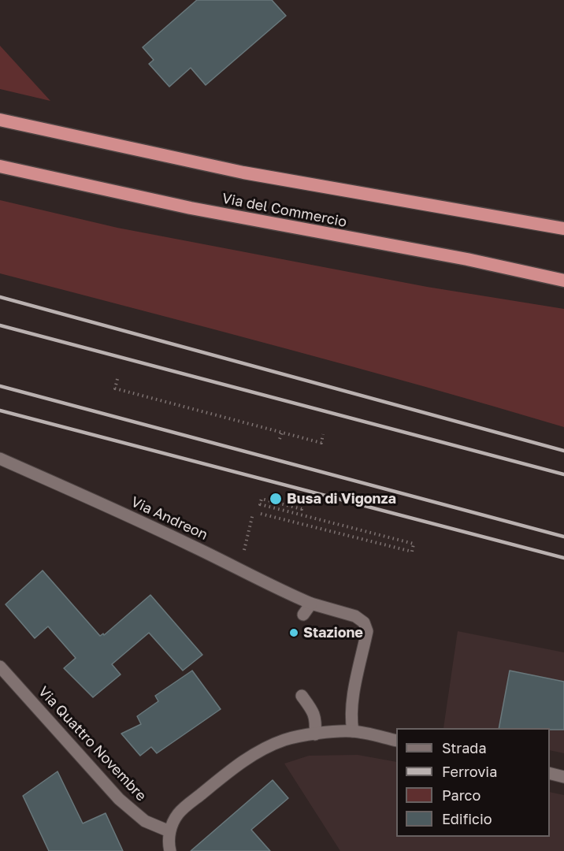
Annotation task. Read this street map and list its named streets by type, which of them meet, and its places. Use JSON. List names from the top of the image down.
{
  "streets": {
    "highway": ["Via del Commercio"],
    "street": ["Via Andreon", "Via Quattro Novembre"]
  },
  "places": ["Busa di Vigonza", "Stazione"],
  "legend": [
    "Strada",
    "Ferrovia",
    "Parco",
    "Edificio"
  ]
}
